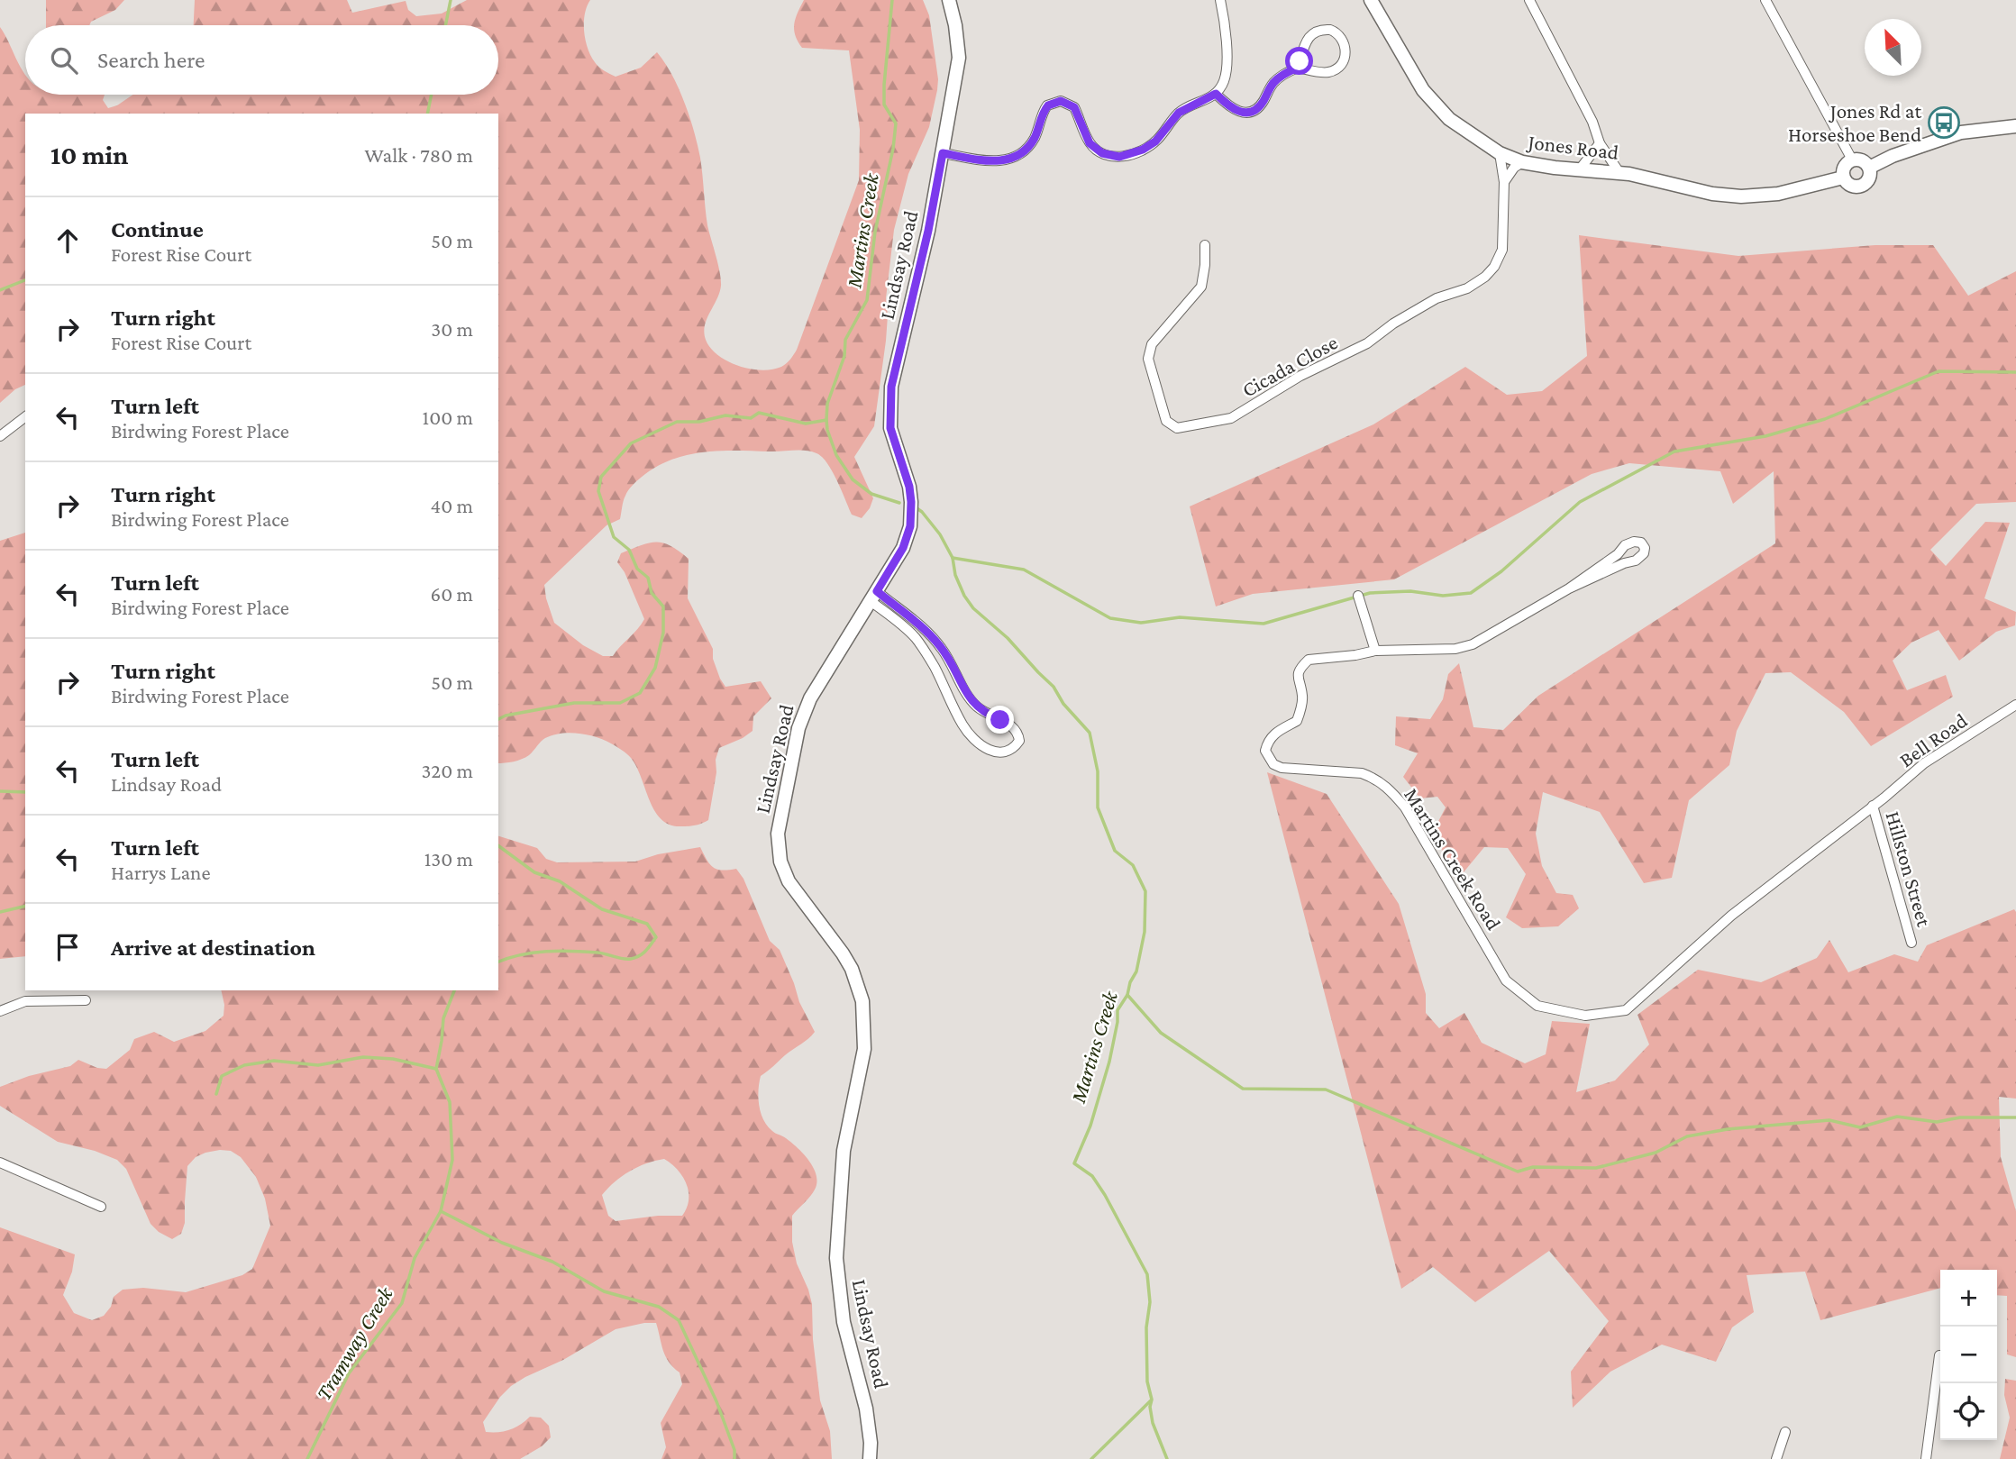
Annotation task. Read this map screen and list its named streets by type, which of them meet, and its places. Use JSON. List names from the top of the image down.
{
  "streets": {
    "street": [
      "Jones Road",
      "Lindsay Road",
      "Cicada Close",
      "Bell Road",
      "Martins Creek Road",
      "Hillston Street"
    ]
  },
  "crossings": [
    ["Jones Road", "Cicada Close"],
    ["Bell Road", "Martins Creek Road"],
    ["Bell Road", "Hillston Street"],
    ["Martins Creek Road", "Hillston Street"]
  ],
  "water": ["Martins Creek", "Tramway Creek"],
  "places": {
    "bus stop": ["Jones Rd at Horseshoe Bend"]
  },
  "north": "top left",
  "page": {
    "search": "Search here",
    "heading": ["10 min", "Walk · 780 m"],
    "list": [
      ["Continue", "Forest Rise Court", "50 m"],
      ["Turn right", "Forest Rise Court", "30 m"],
      ["Turn left", "Birdwing Forest Place", "100 m"],
      ["Turn right", "Birdwing Forest Place", "40 m"],
      ["Turn left", "Birdwing Forest Place", "60 m"],
      ["Turn right", "Birdwing Forest Place", "50 m"],
      ["Turn left", "Lindsay Road", "320 m"],
      ["Turn left", "Harrys Lane", "130 m"],
      "Arrive at destination"
    ],
    "map_buttons": ["+", "−"]
  }
}
